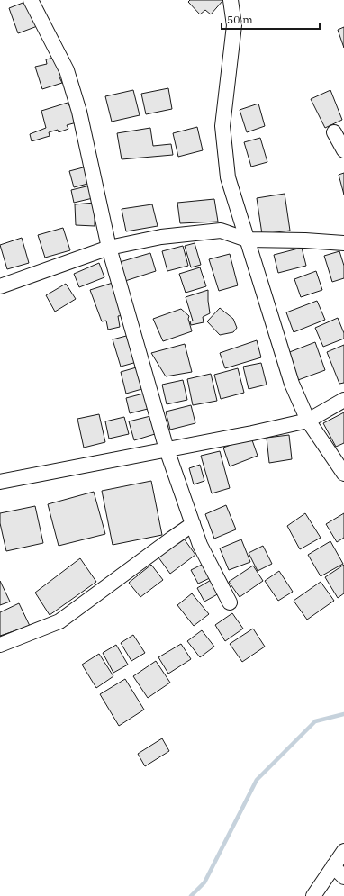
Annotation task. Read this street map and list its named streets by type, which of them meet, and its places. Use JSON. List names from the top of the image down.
{
  "scale_bar": "50 m"
}
